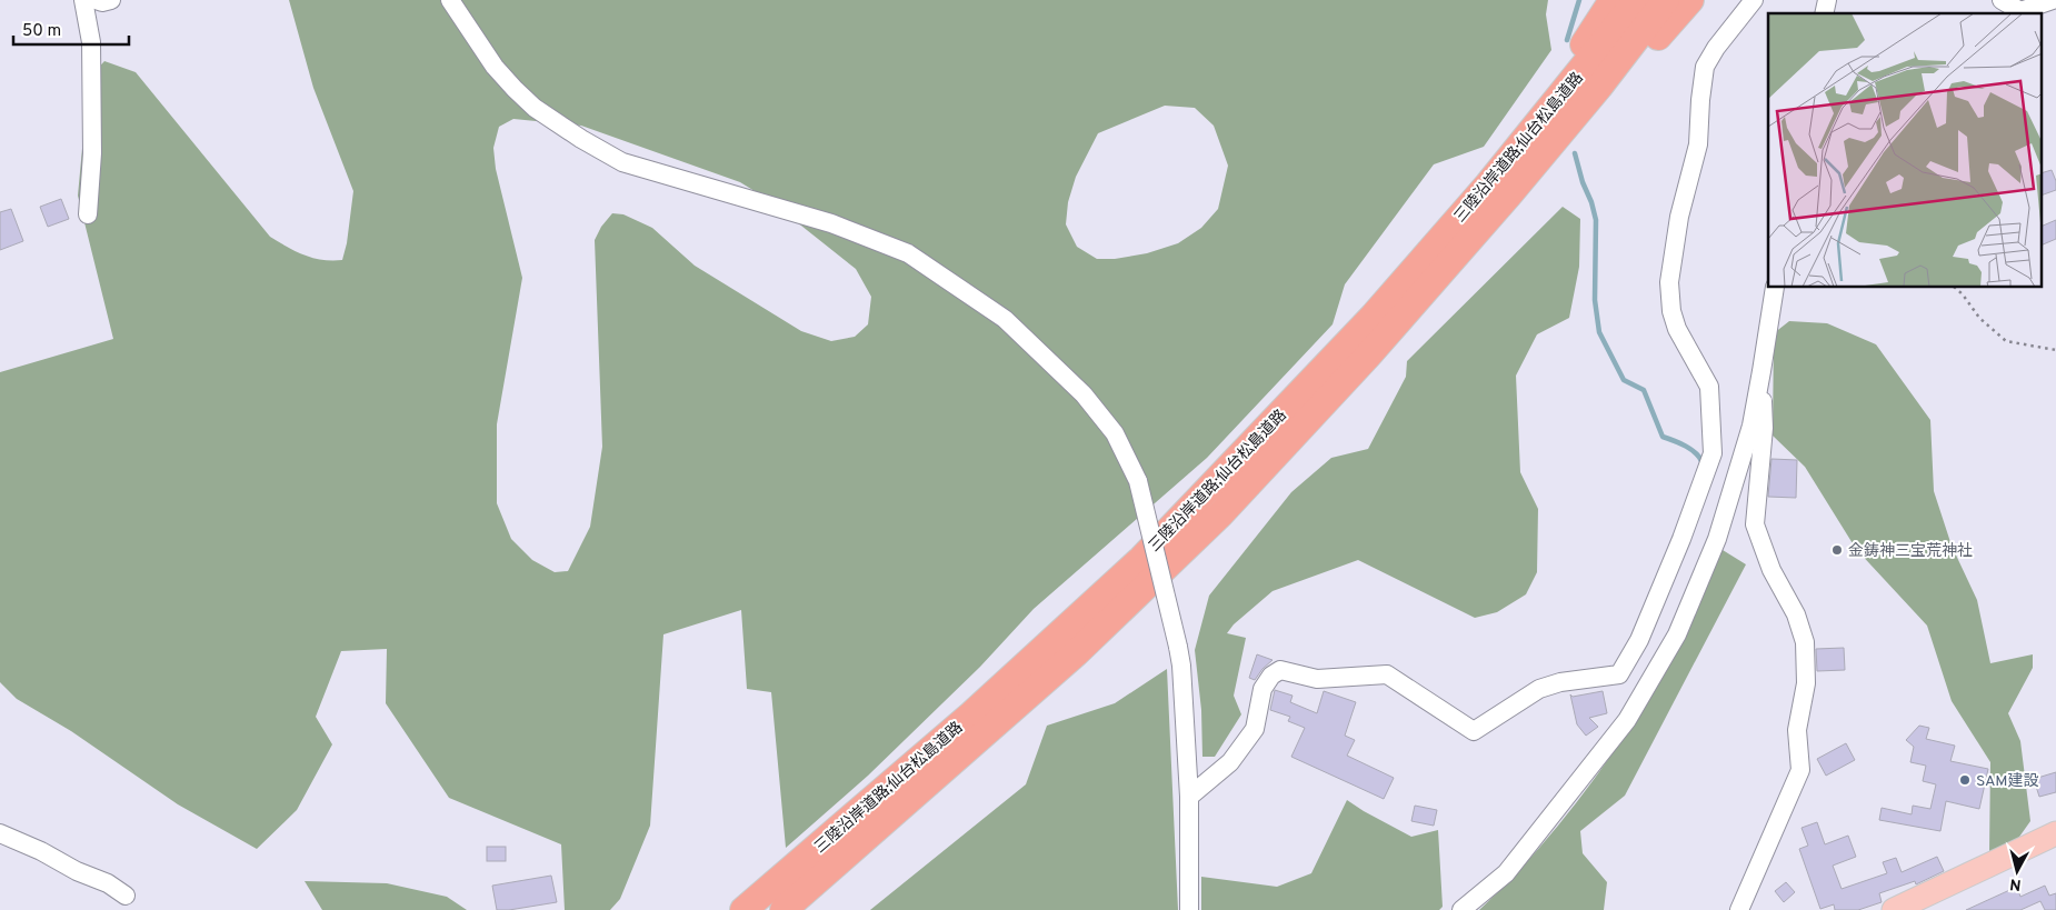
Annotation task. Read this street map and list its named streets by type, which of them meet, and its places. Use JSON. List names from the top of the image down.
{
  "streets": {
    "highway": ["三陸沿岸道路;仙台松島道路"]
  },
  "places": ["金鋳神三宝荒神社", "SAM建設"],
  "scale_bar": "50 m",
  "north": "bottom"
}
